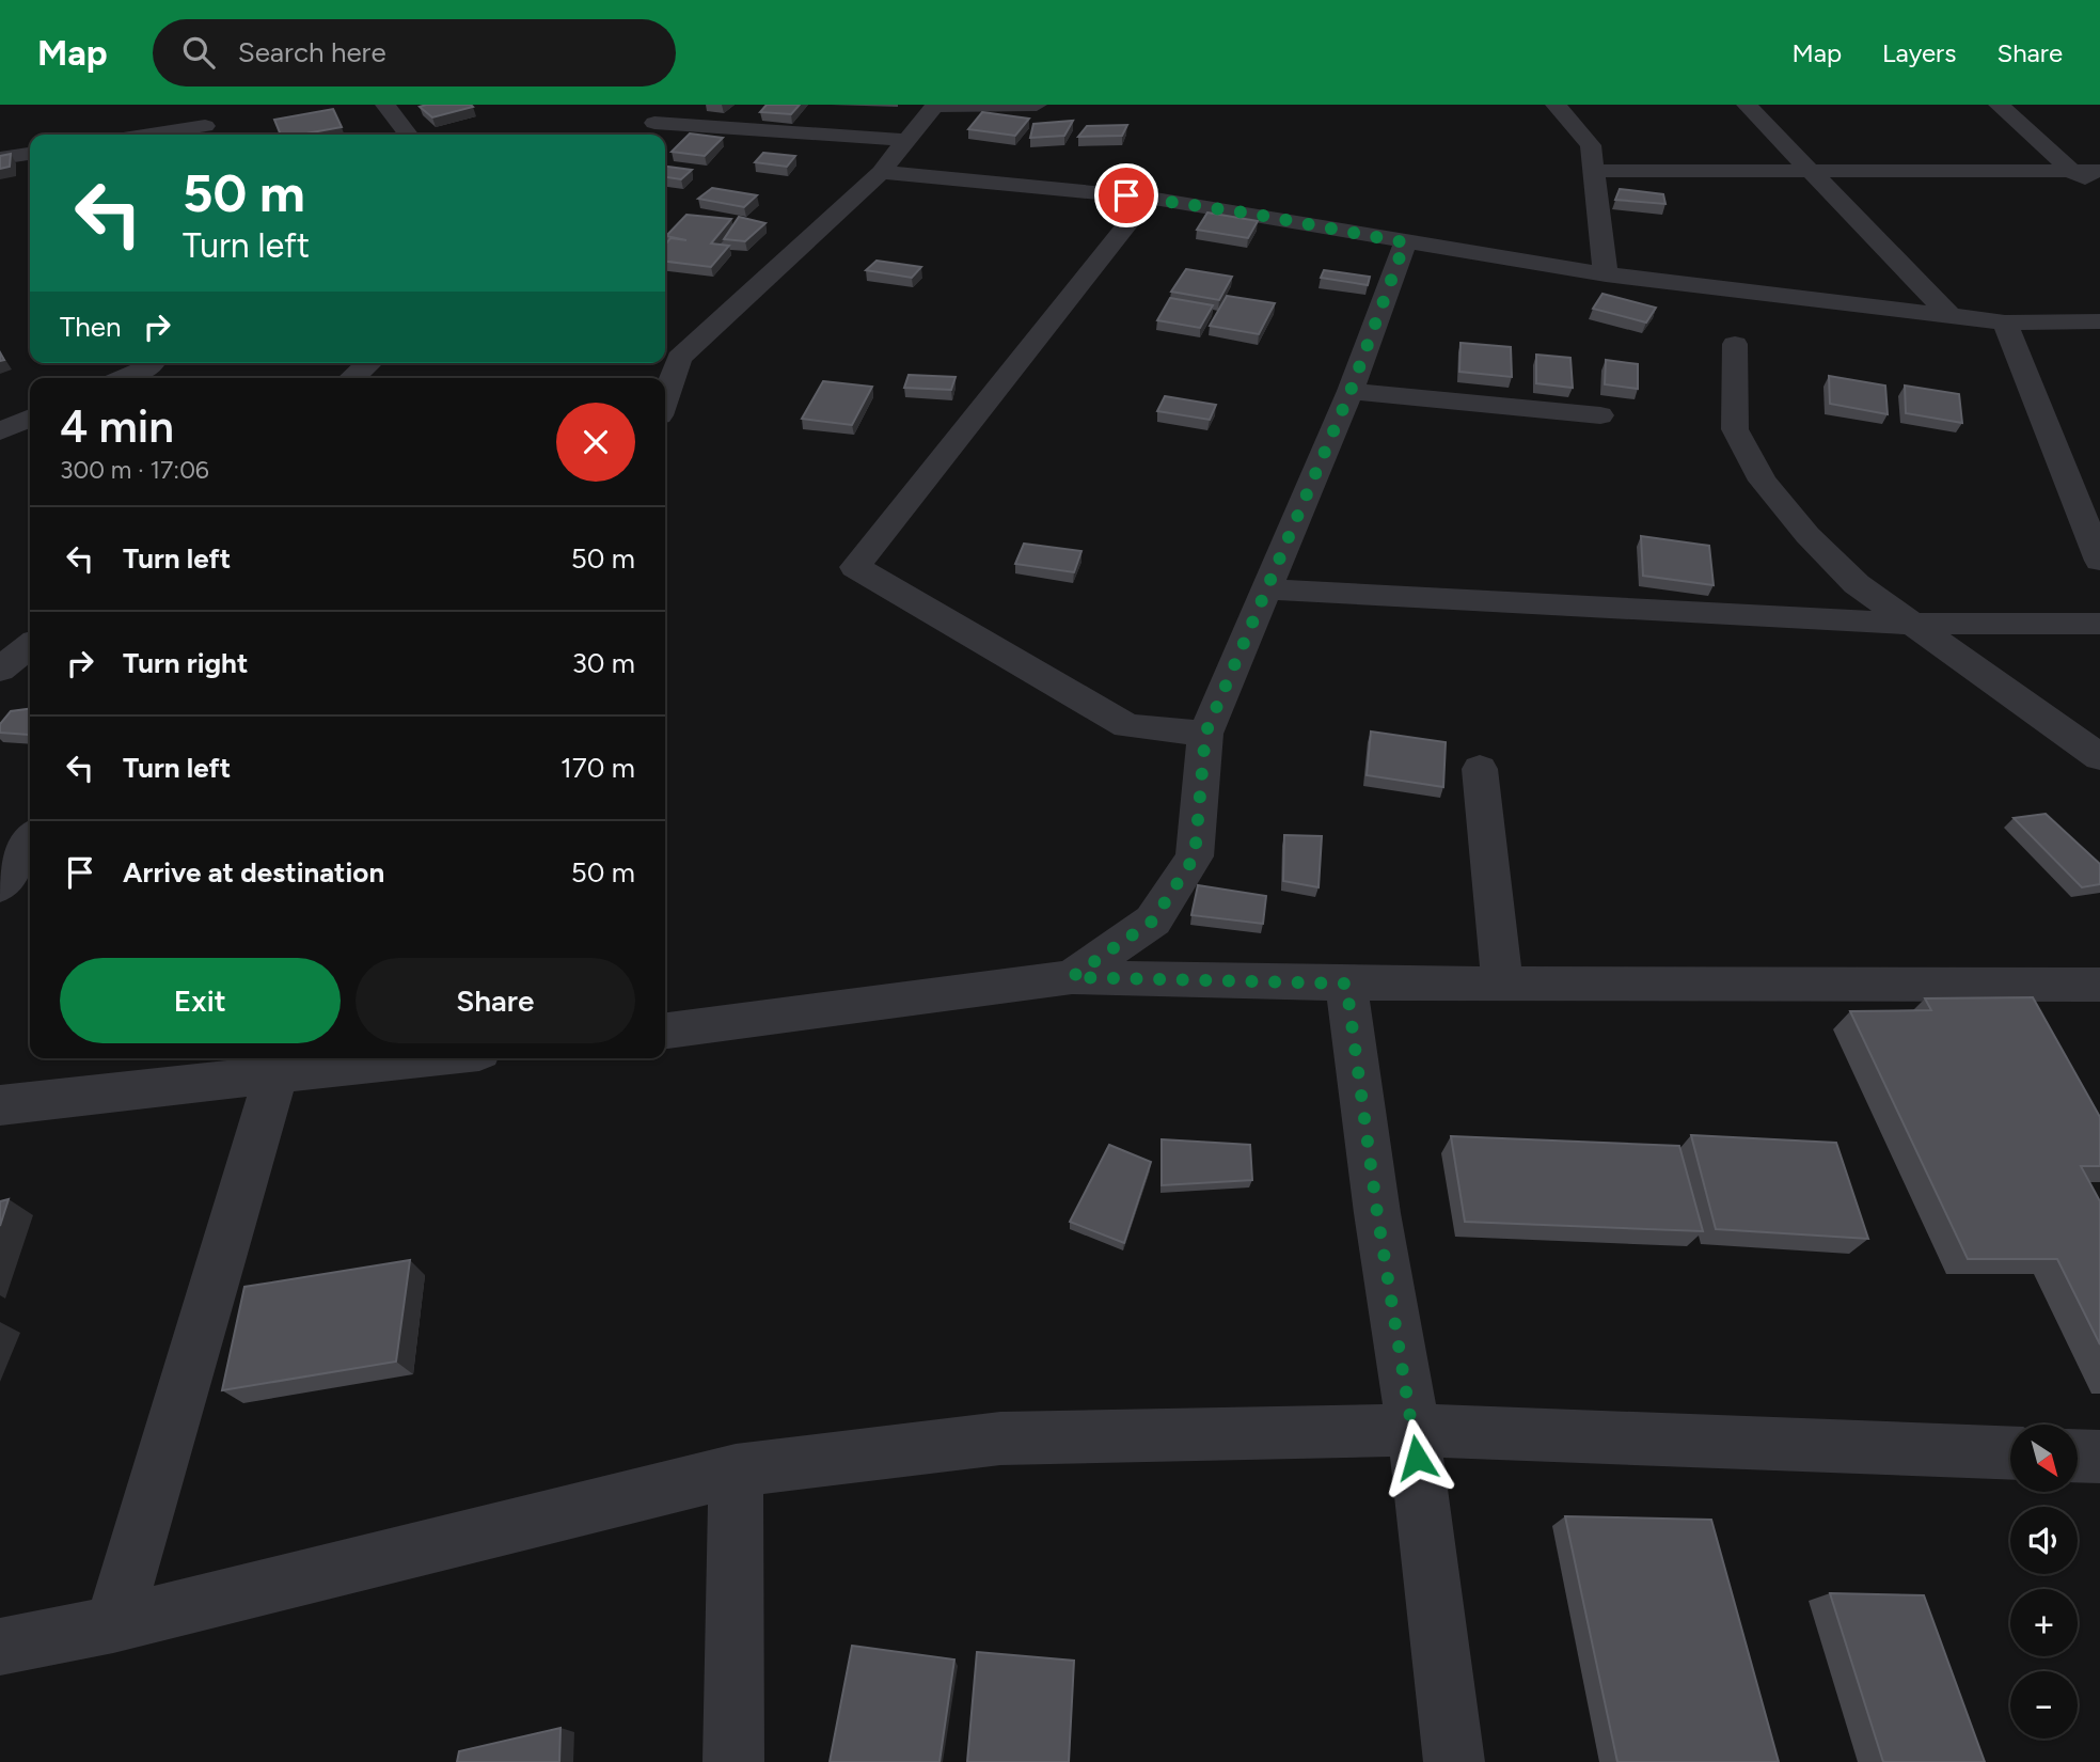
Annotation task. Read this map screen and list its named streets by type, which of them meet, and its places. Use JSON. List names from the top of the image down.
{
  "north": "bottom right",
  "page": {
    "header": "Map",
    "search": "Search here",
    "nav": ["Map", "Layers", "Share"],
    "turn": ["50 m", "Turn left"],
    "then": "Then",
    "heading": ["4 min", "300 m · 17:06"],
    "list": [
      {
        "name": "Turn left",
        "value": "50 m"
      },
      {
        "name": "Turn right",
        "value": "30 m"
      },
      {
        "name": "Turn left",
        "value": "170 m"
      },
      {
        "name": "Arrive at destination",
        "value": "50 m"
      }
    ],
    "buttons": ["Exit", "Share"],
    "map_buttons": ["+", "−"]
  }
}
